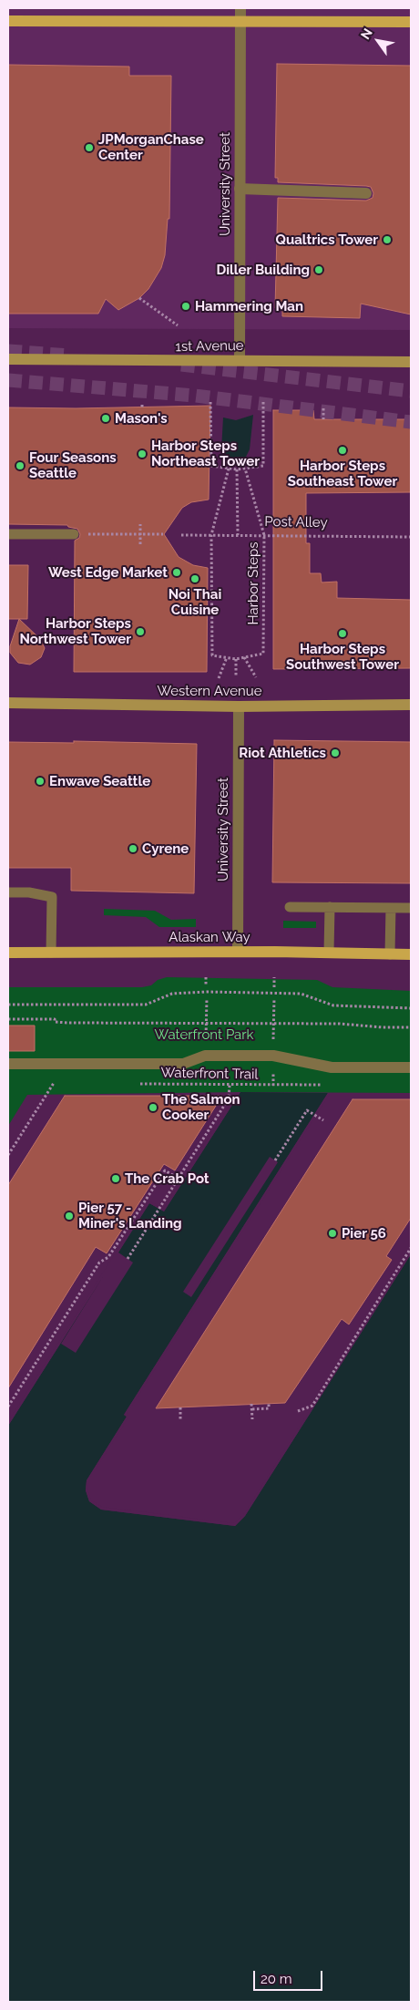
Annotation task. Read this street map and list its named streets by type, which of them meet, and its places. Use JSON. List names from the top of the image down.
{
  "streets": {
    "main road": ["1st Avenue", "Western Avenue", "Alaskan Way"],
    "street": ["University Street"],
    "path": ["Post Alley", "Harbor Steps", "Waterfront Trail"]
  },
  "crossings": [
    ["University Street", "1st Avenue"],
    ["University Street", "Western Avenue"],
    ["University Street", "Alaskan Way"],
    ["Post Alley", "Harbor Steps"]
  ],
  "parks": ["Waterfront Park"],
  "places": [
    "JPMorganChase Center",
    "Qualtrics Tower",
    "Diller Building",
    "Hammering Man",
    "Mason's",
    "Harbor Steps Southeast Tower",
    "Harbor Steps Northeast Tower",
    "Four Seasons Seattle",
    "West Edge Market",
    "Noi Thai Cuisine",
    "Harbor Steps Northwest Tower",
    "Harbor Steps Southwest Tower",
    "Riot Athletics",
    "Enwave Seattle",
    "Cyrene",
    "The Salmon Cooker",
    "The Crab Pot",
    "Pier 57 - Miner's Landing",
    "Pier 56"
  ],
  "scale_bar": "20 m",
  "north": "top left"
}
